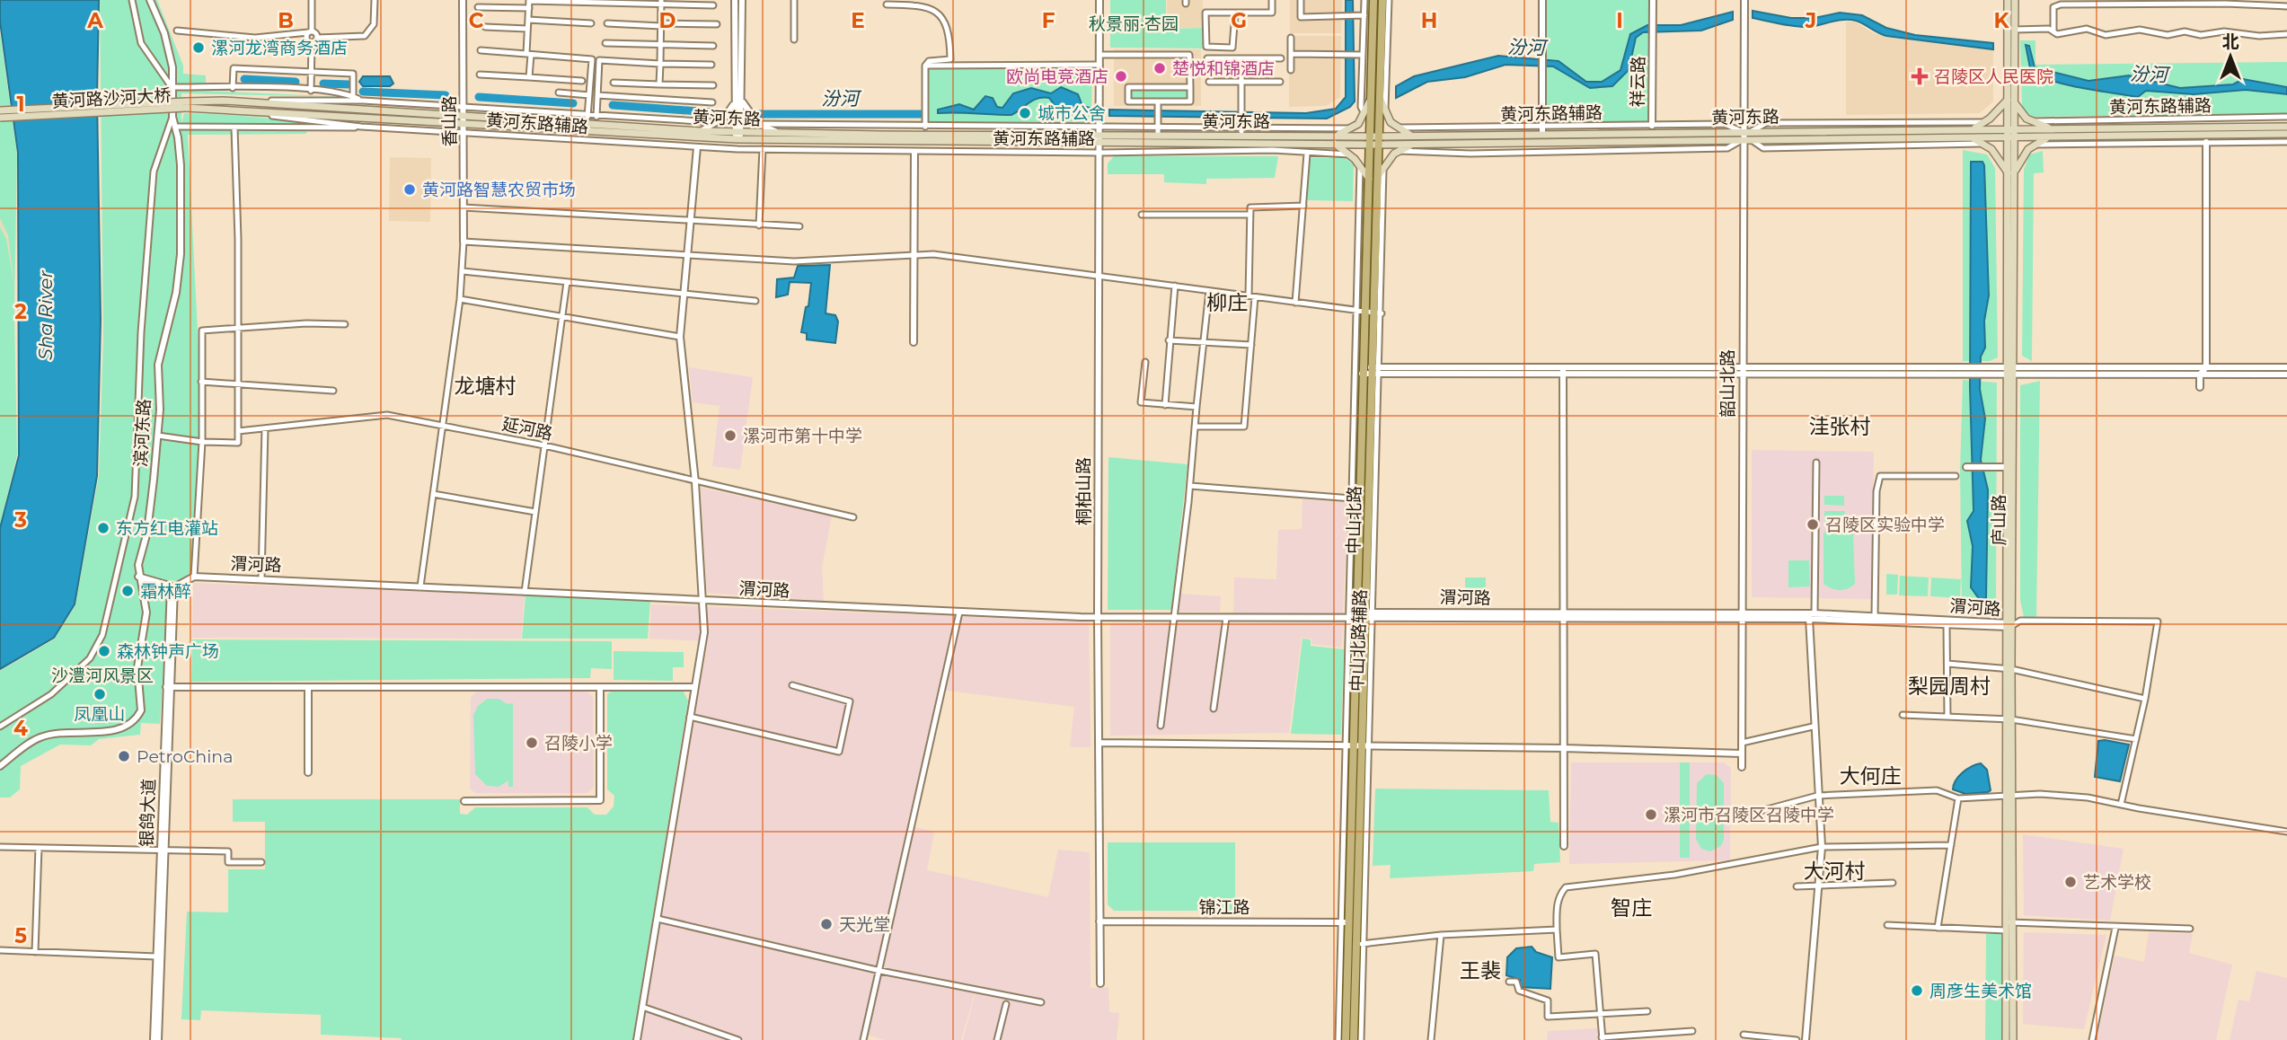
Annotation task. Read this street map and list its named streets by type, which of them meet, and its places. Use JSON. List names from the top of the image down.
{
  "streets": {
    "main road": [
      "黄河路沙河大桥",
      "黄河东路",
      "中山北路",
      "庐山路"
    ],
    "street": [
      "祥云路",
      "黄河东路辅路",
      "香山路",
      "韶山北路",
      "延河路",
      "滨河东路",
      "桐柏山路",
      "渭河路",
      "中山北路辅路",
      "银鸽大道",
      "锦江路"
    ]
  },
  "crossings": [
    ["祥云路", "黄河东路辅路"],
    ["黄河路沙河大桥", "黄河东路"],
    ["黄河东路辅路", "黄河东路"],
    ["黄河东路辅路", "香山路"],
    ["黄河东路辅路", "韶山北路"],
    ["黄河东路辅路", "桐柏山路"],
    ["黄河东路", "香山路"],
    ["黄河东路", "韶山北路"],
    ["黄河东路", "桐柏山路"],
    ["黄河东路", "中山北路"],
    ["黄河东路", "庐山路"],
    ["韶山北路", "渭河路"],
    ["桐柏山路", "渭河路"],
    ["桐柏山路", "锦江路"],
    ["中山北路", "渭河路"],
    ["中山北路", "中山北路辅路"],
    ["中山北路", "锦江路"],
    ["庐山路", "渭河路"],
    ["渭河路", "中山北路辅路"],
    ["渭河路", "银鸽大道"],
    ["中山北路辅路", "锦江路"]
  ],
  "districts": [
    "柳庄",
    "龙塘村",
    "洼张村",
    "梨园周村",
    "大何庄",
    "大河村",
    "智庄",
    "王裴"
  ],
  "water": ["汾河", "Sha River"],
  "parks": ["秋景丽·杏园", "沙澧河风景区"],
  "places": {
    "other": [
      "漯河龙湾商务酒店",
      "楚悦和锦酒店",
      "欧尚电竞酒店",
      "城市公舍",
      "黄河路智慧农贸市场",
      "漯河市第十中学",
      "召陵区实验中学",
      "东方红电灌站",
      "霜林醉",
      "森林钟声广场",
      "凤凰山",
      "召陵小学",
      "PetroChina",
      "漯河市召陵区召陵中学",
      "艺术学校",
      "天光堂",
      "周彦生美术馆"
    ],
    "health": ["召陵区人民医院"]
  },
  "north": "top",
  "grid": {
    "columns": [
      "A",
      "B",
      "C",
      "D",
      "E",
      "F",
      "G",
      "H",
      "I",
      "J",
      "K"
    ],
    "rows": [
      "1",
      "2",
      "3",
      "4",
      "5"
    ]
  }
}
